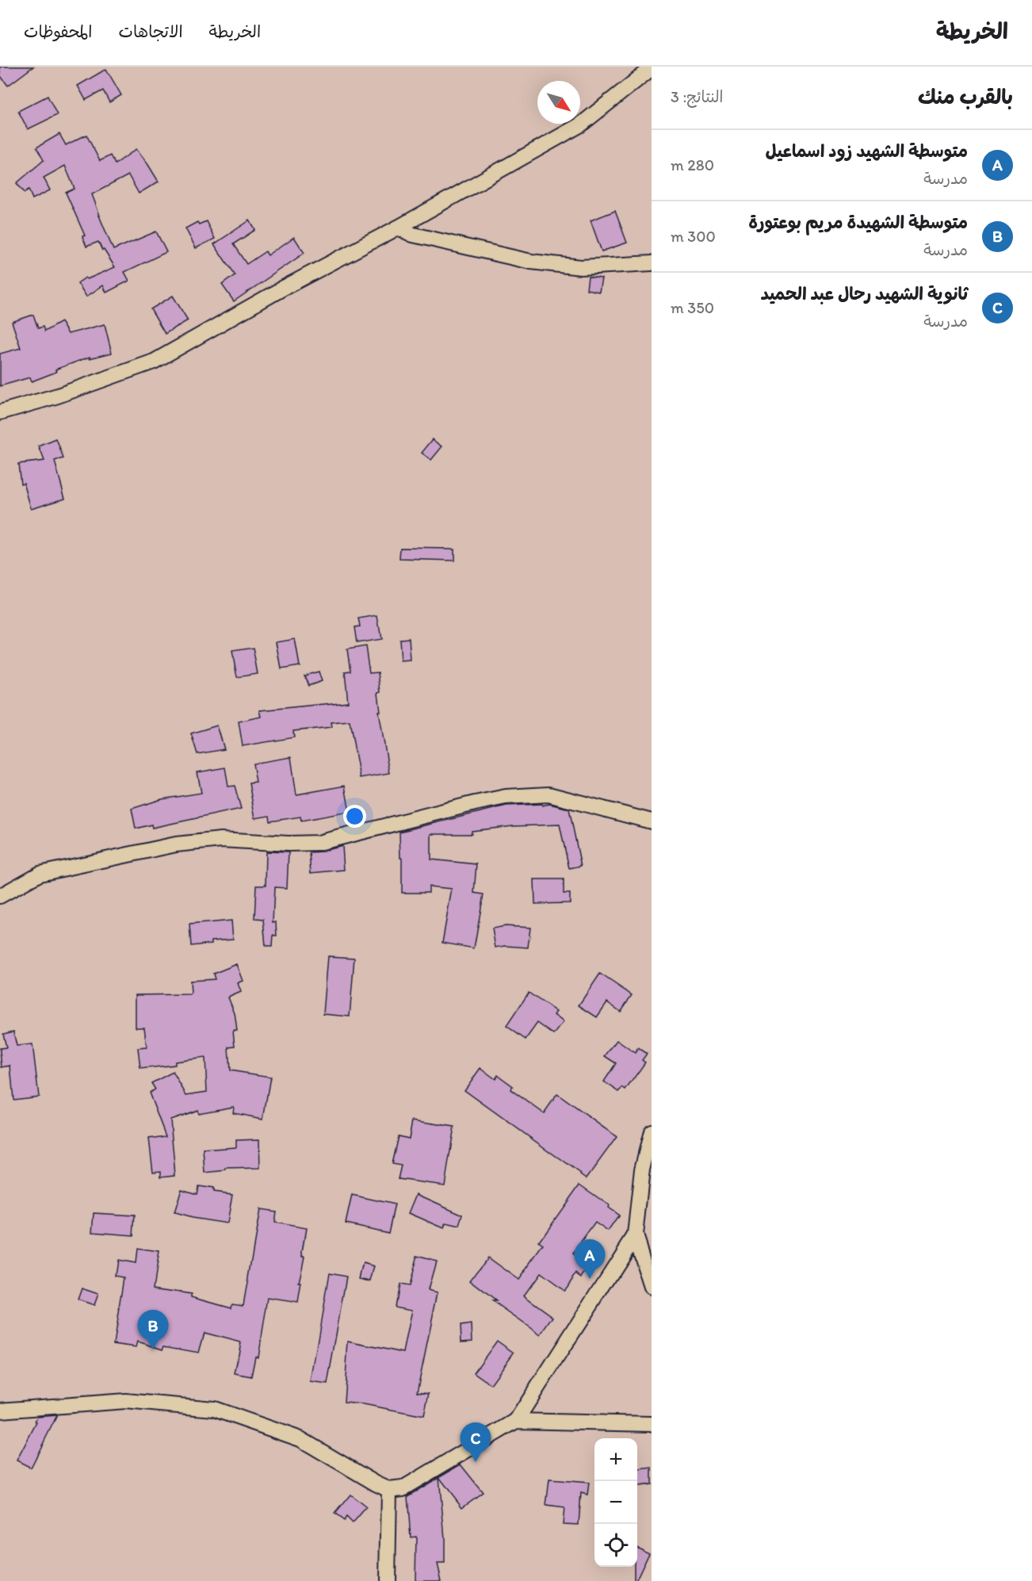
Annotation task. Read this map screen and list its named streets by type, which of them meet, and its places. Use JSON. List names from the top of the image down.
{
  "north": "bottom right",
  "page": {
    "header": "الخريطة",
    "nav": ["الخريطة", "الاتجاهات", "المحفوظات"],
    "heading": ["بالقرب منك", "النتائج: 3"],
    "list": [
      {
        "mark": "A",
        "name": "متوسطة الشهيد زود اسماعيل",
        "note": "مدرسة",
        "value": "280 m"
      },
      {
        "mark": "B",
        "name": "متوسطة الشهيدة مريم بوعتورة",
        "note": "مدرسة",
        "value": "300 m"
      },
      {
        "mark": "C",
        "name": "ثانوية الشهيد رحال عبد الحميد",
        "note": "مدرسة",
        "value": "350 m"
      }
    ],
    "pins": ["A", "B", "C"],
    "map_buttons": ["+", "−"]
  }
}
